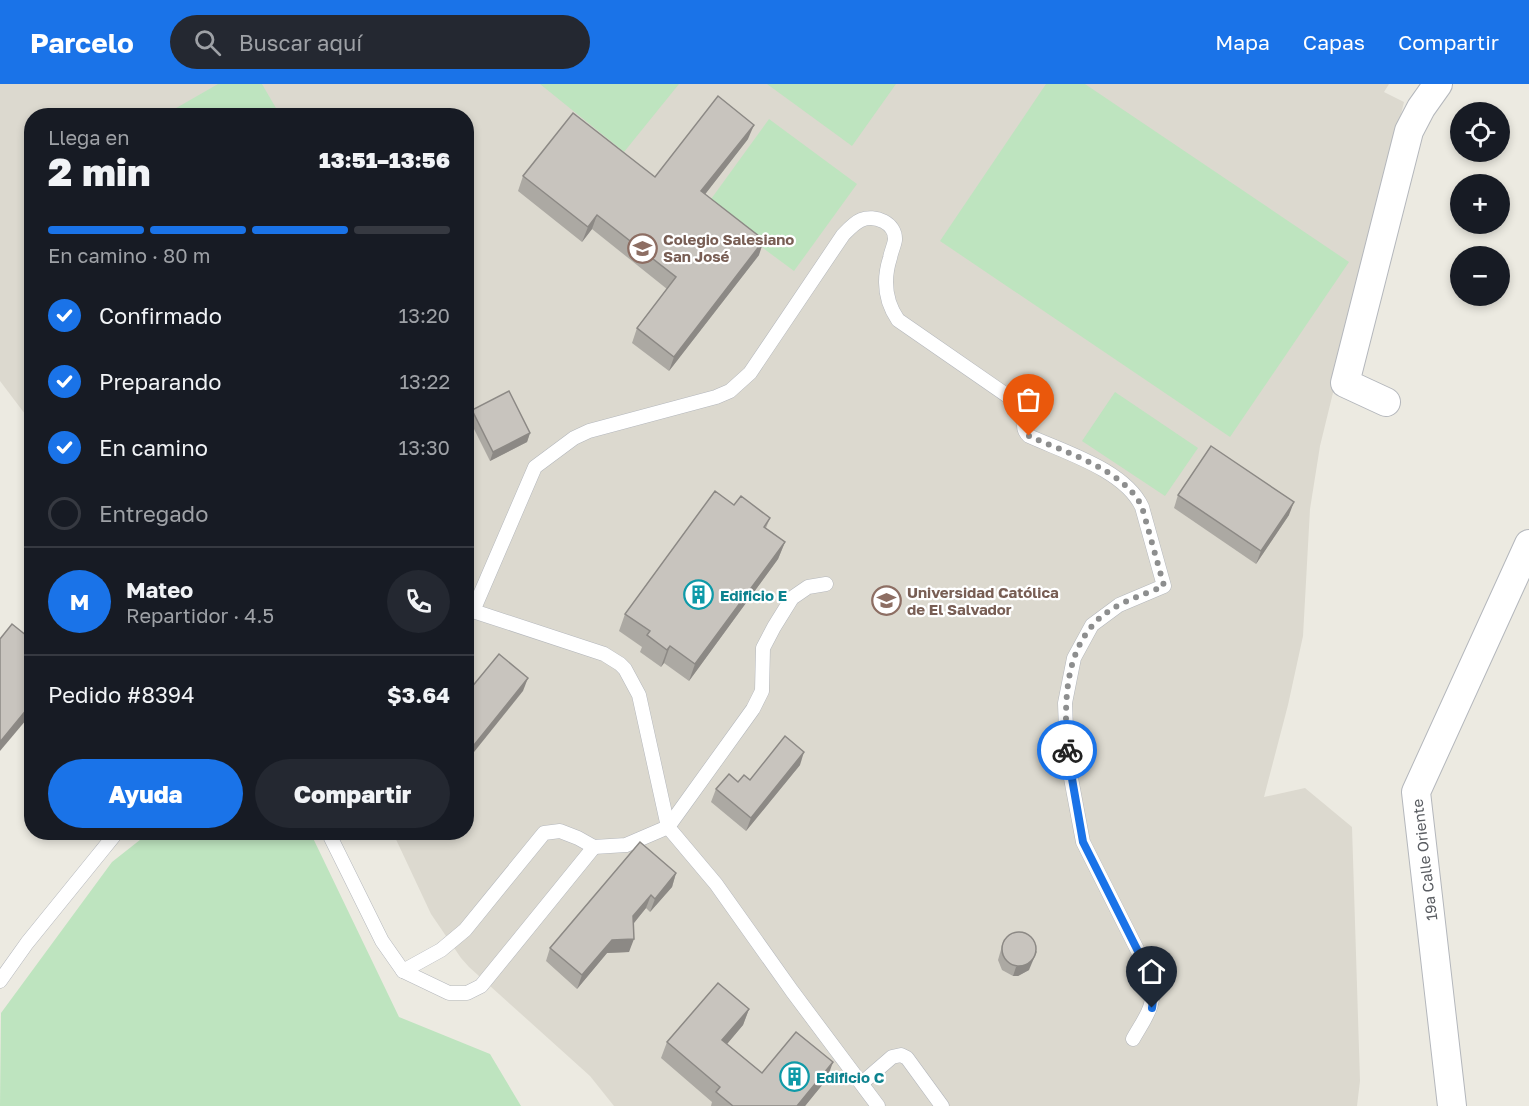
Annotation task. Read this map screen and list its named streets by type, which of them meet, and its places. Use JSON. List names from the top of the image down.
{
  "streets": {
    "street": ["19a Calle Oriente"]
  },
  "places": {
    "school or university": ["Colegio Salesiano San José", "Universidad Católica de El Salvador"],
    "building": ["Edificio E", "Edificio C"]
  },
  "page": {
    "header": "Parcelo",
    "search": "Buscar aquí",
    "nav": ["Mapa", "Capas", "Compartir"],
    "map_buttons": ["+", "−"],
    "heading": ["2 min", "Llega en", "13:51–13:56"],
    "panel": [
      "Mateo",
      "Repartidor · 4.5",
      "Pedido #8394",
      "$3.64"
    ],
    "bar": "En camino · 80 m",
    "list": [
      ["Confirmado", "13:20"],
      ["Preparando", "13:22"],
      ["En camino", "13:30"],
      "Entregado"
    ],
    "round": "M",
    "buttons": ["Ayuda", "Compartir"]
  }
}
